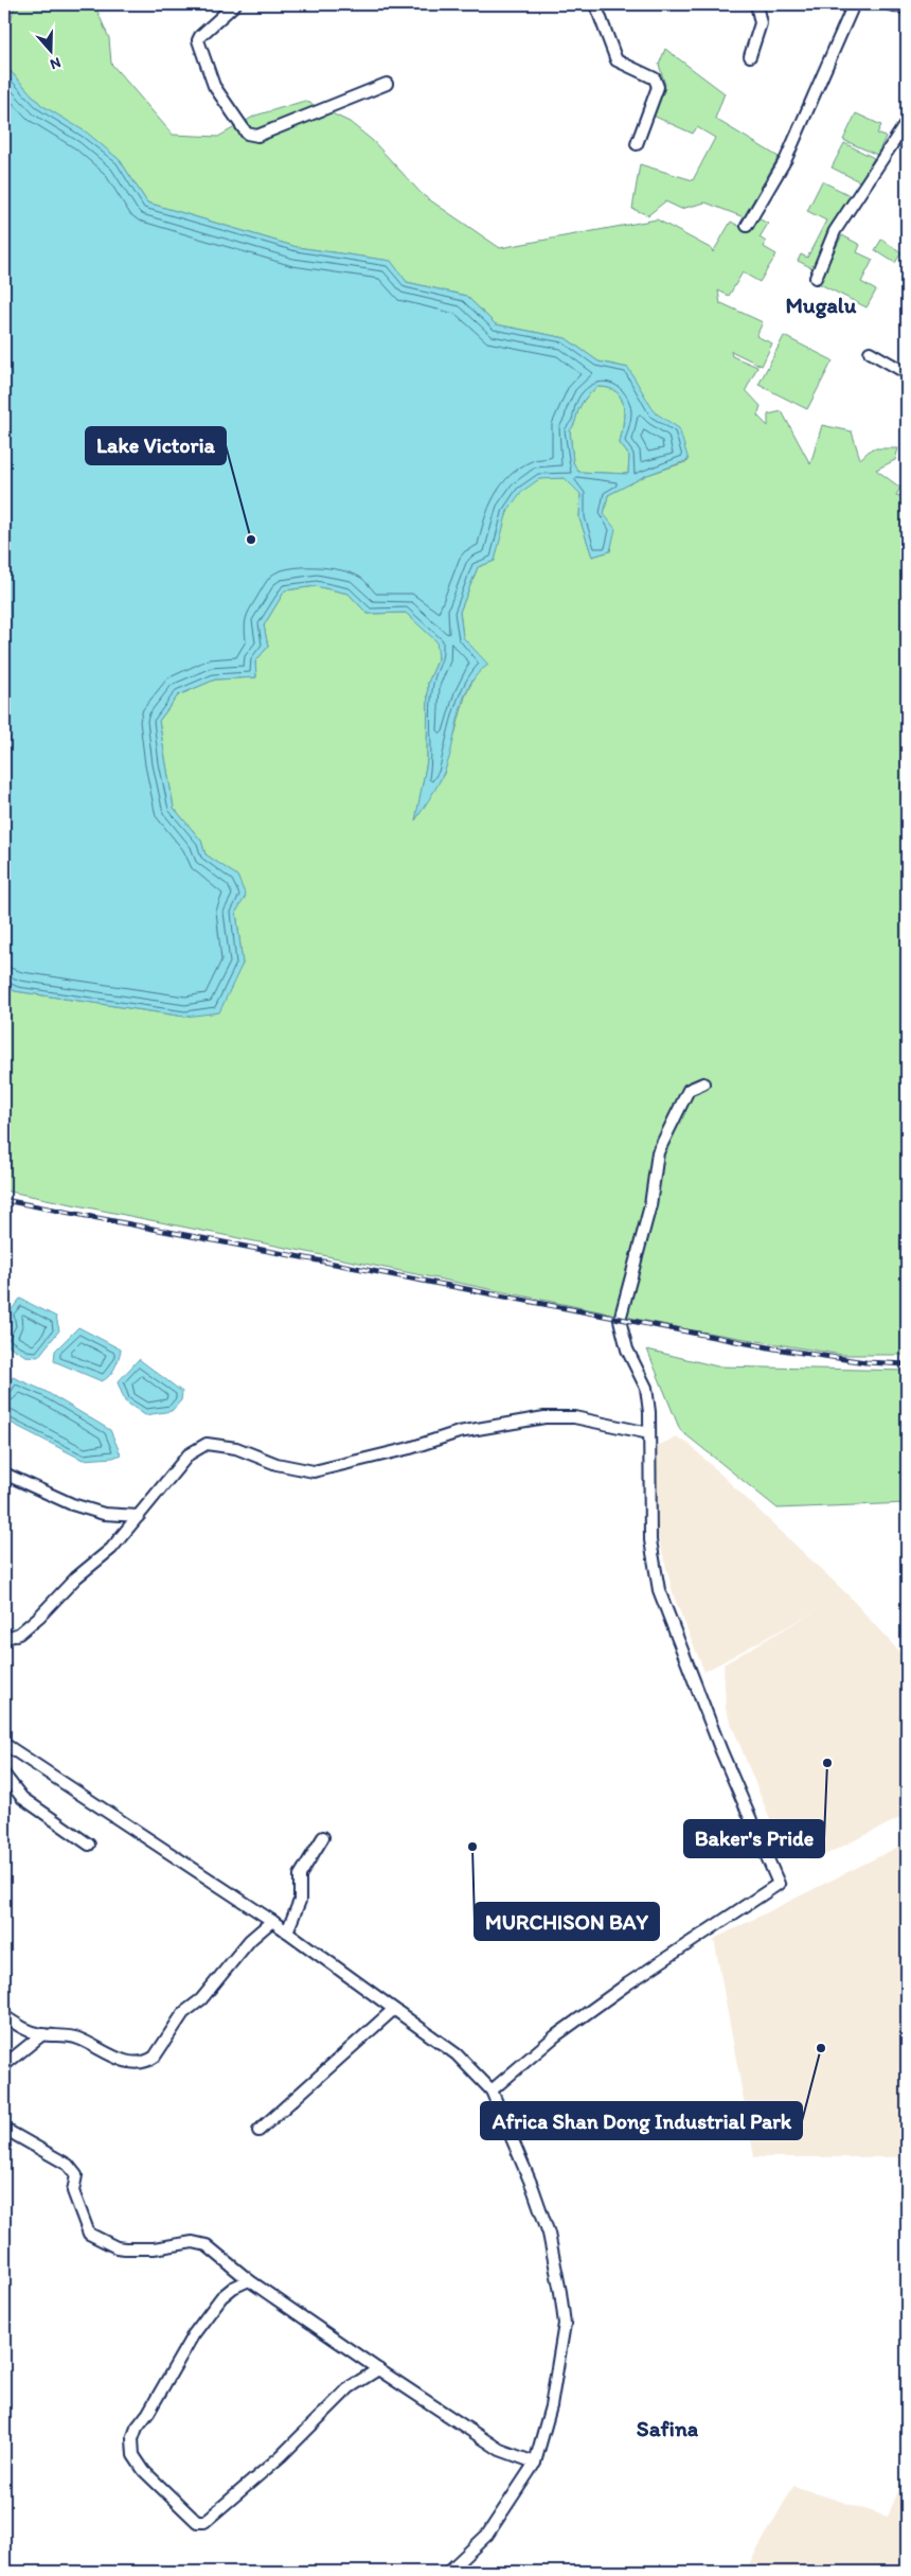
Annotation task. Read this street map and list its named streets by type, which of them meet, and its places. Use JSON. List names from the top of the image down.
{
  "districts": ["Mugalu", "Safina"],
  "places": [
    "Lake Victoria",
    "Baker's Pride",
    "MURCHISON BAY",
    "Africa Shan Dong Industrial Park"
  ],
  "north": "bottom"
}
